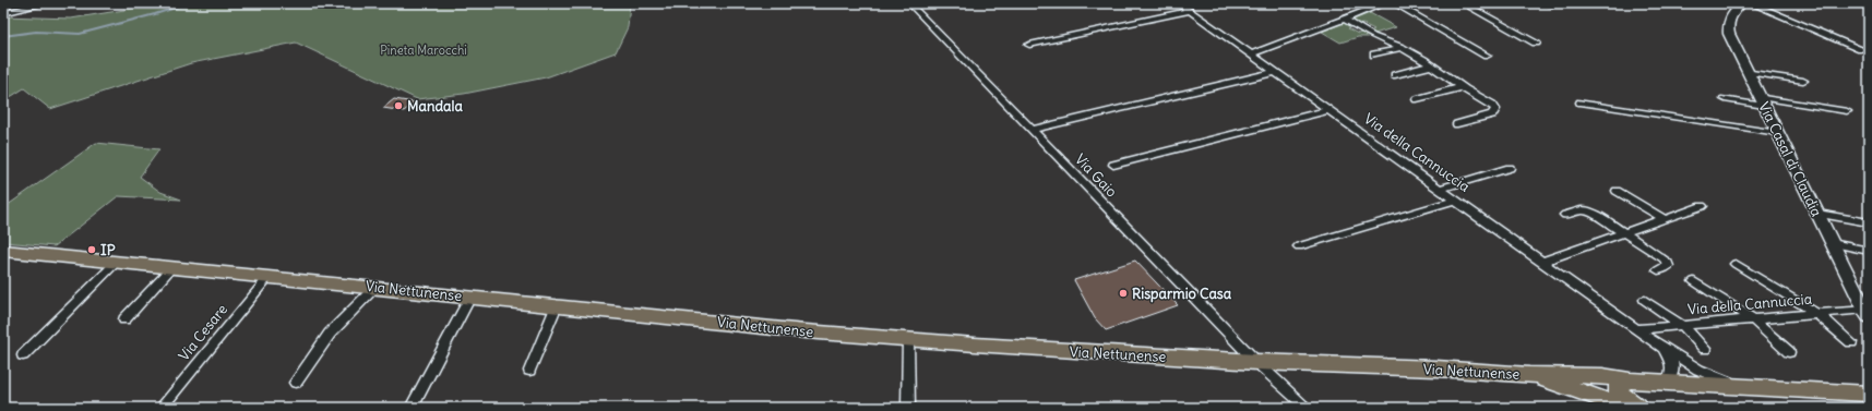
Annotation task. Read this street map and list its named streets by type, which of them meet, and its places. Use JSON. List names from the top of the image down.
{
  "streets": {
    "main road": ["Via Nettunense"],
    "street": [
      "Via della Cannuccia",
      "Via Casal di Claudia",
      "Via Gaio",
      "Via Cesare"
    ]
  },
  "crossings": [
    ["Via della Cannuccia", "Via Casal di Claudia"],
    ["Via della Cannuccia", "Via Nettunense"],
    ["Via Gaio", "Via Nettunense"],
    ["Via Nettunense", "Via Cesare"]
  ],
  "parks": ["Pineta Marocchi"],
  "places": ["Mandala", "IP", "Risparmio Casa"]
}
